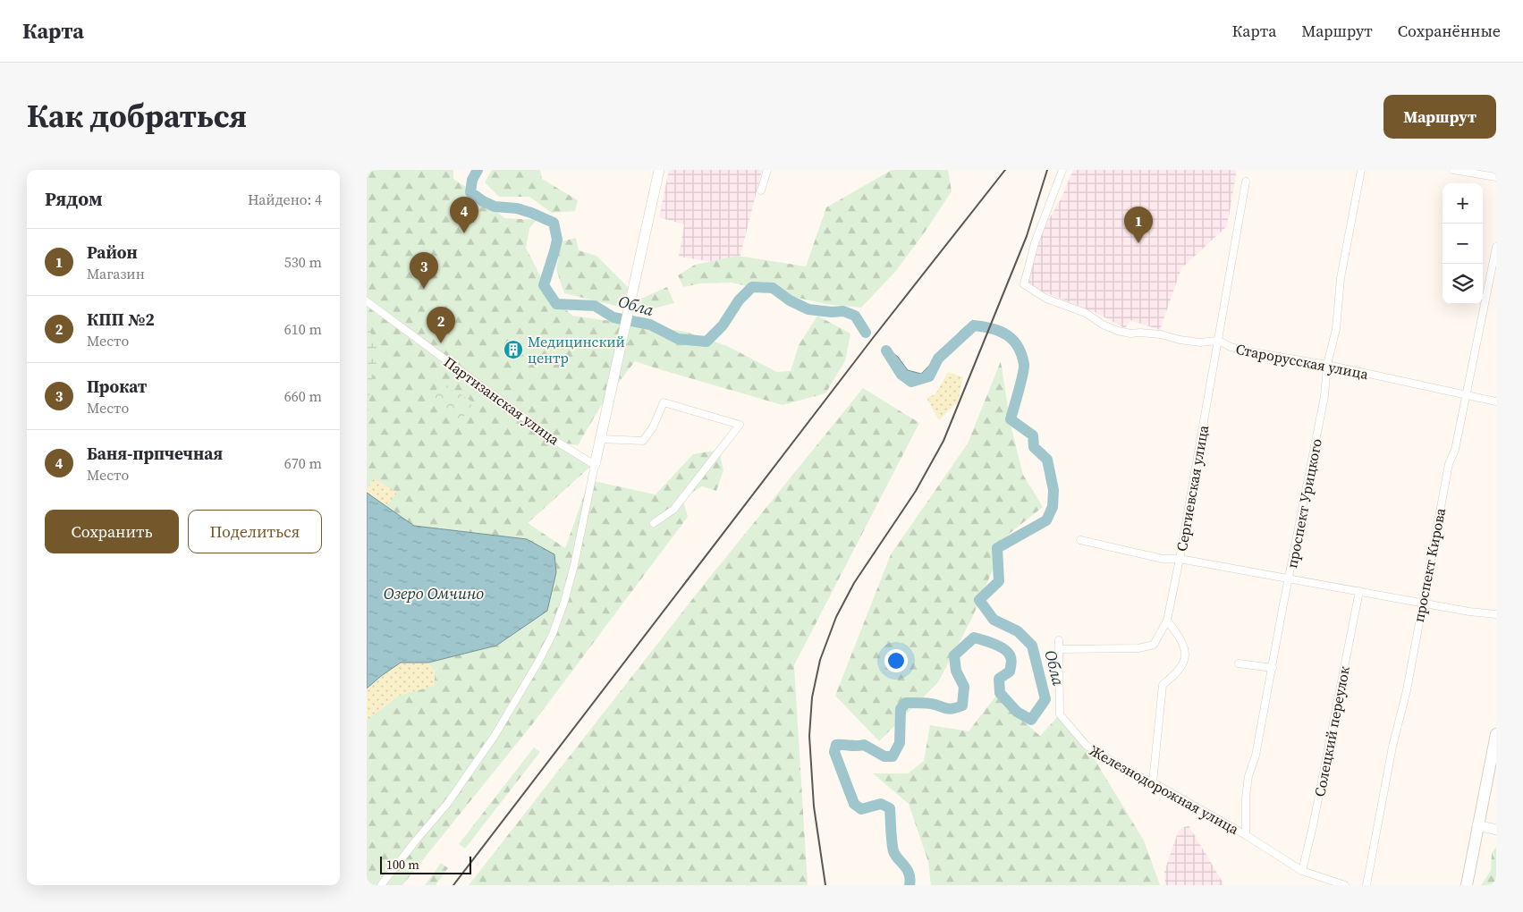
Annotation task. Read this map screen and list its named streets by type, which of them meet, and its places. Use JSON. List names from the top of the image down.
{
  "streets": {
    "street": [
      "Старорусская улица",
      "Партизанская улица",
      "Сергиевская улица",
      "проспект Урицкого",
      "проспект Кирова",
      "Солецкий переулок",
      "Железнодорожная улица"
    ]
  },
  "crossings": [
    ["Старорусская улица", "Сергиевская улица"],
    ["Старорусская улица", "проспект Урицкого"],
    ["Старорусская улица", "проспект Кирова"],
    ["Сергиевская улица", "Железнодорожная улица"],
    ["проспект Урицкого", "Железнодорожная улица"],
    ["Солецкий переулок", "Железнодорожная улица"]
  ],
  "water": ["Обла", "Озеро Омчино"],
  "places": {
    "building": ["Медицинский центр"]
  },
  "scale_bar": "100 m",
  "page": {
    "header": "Карта",
    "nav": ["Карта", "Маршрут", "Сохранённые"],
    "title": "Как добраться",
    "buttons": [
      "Маршрут",
      ["Сохранить", "Поделиться"]
    ],
    "heading": ["Рядом", "Найдено: 4"],
    "map_buttons": ["+", "−"],
    "pins": [
      "4",
      "1",
      "3",
      "2"
    ],
    "list": [
      {
        "mark": "1",
        "name": "Район",
        "note": "Магазин",
        "value": "530 m"
      },
      {
        "mark": "2",
        "name": "КПП №2",
        "note": "Место",
        "value": "610 m"
      },
      {
        "mark": "3",
        "name": "Прокат",
        "note": "Место",
        "value": "660 m"
      },
      {
        "mark": "4",
        "name": "Баня-прпчечная",
        "note": "Место",
        "value": "670 m"
      }
    ],
    "scale": "100 m"
  }
}
